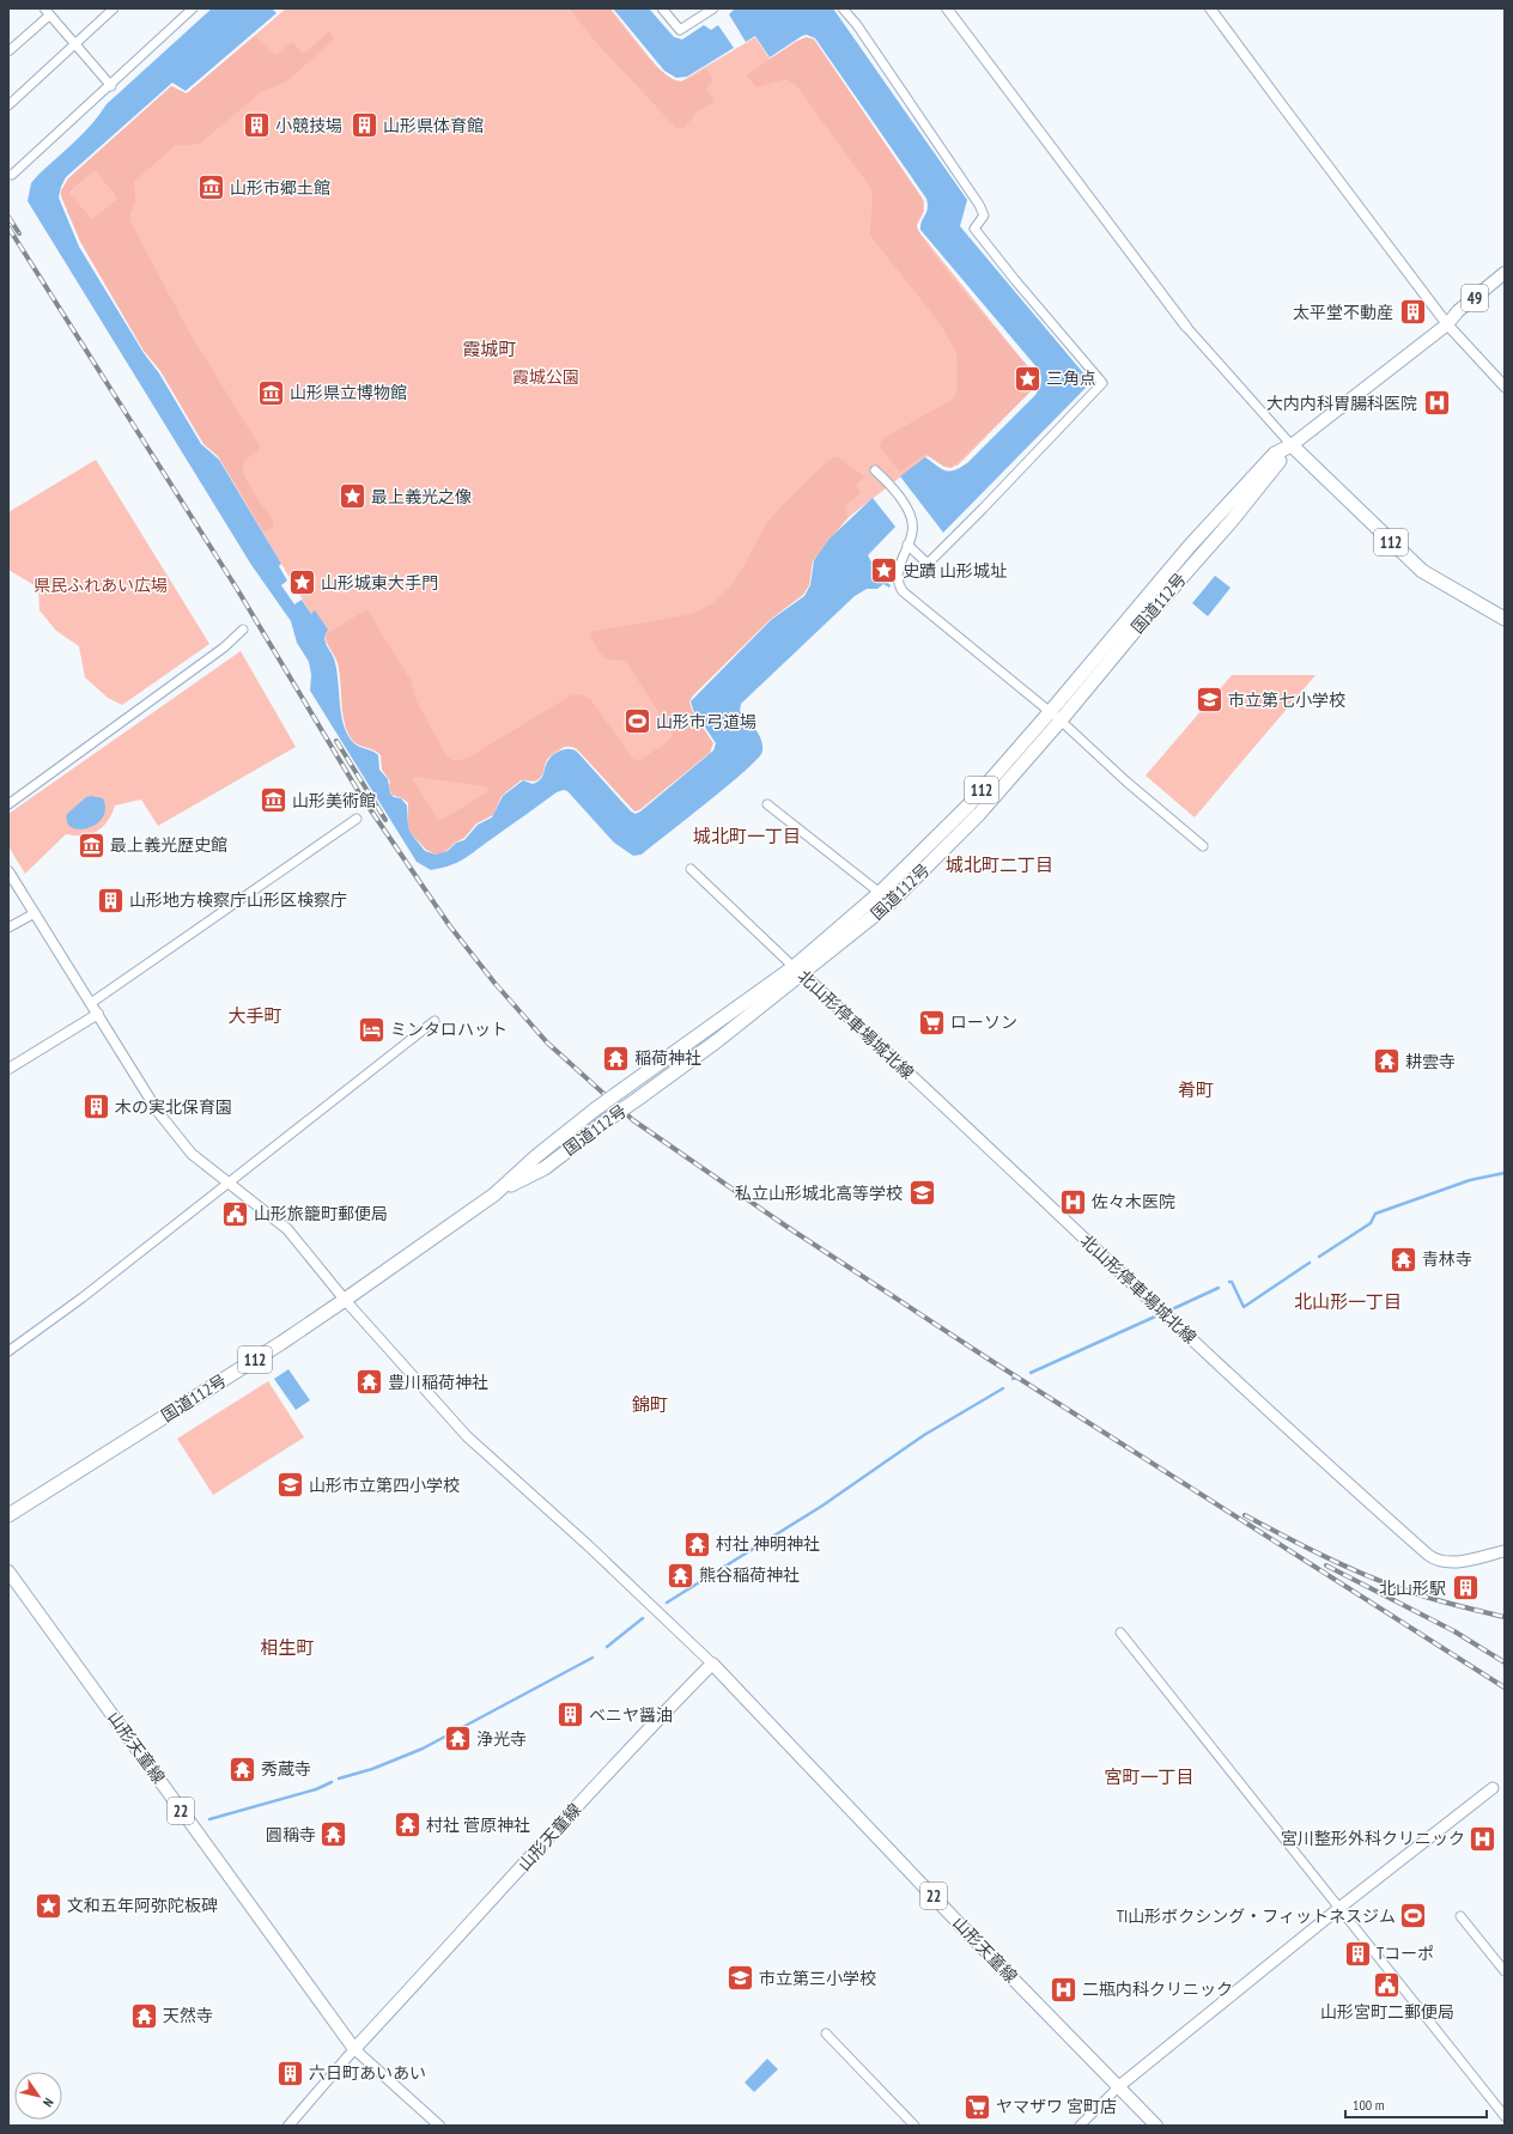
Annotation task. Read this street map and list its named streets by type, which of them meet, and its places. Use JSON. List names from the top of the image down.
{
  "streets": {
    "highway": ["112", "国道112号"],
    "main road": [
      "49",
      "北山形停車場城北線",
      "山形天童線",
      "22"
    ]
  },
  "crossings": [
    ["49", "112"],
    ["49", "国道112号"],
    ["112", "国道112号"],
    ["国道112号", "北山形停車場城北線"]
  ],
  "districts": [
    "霞城町",
    "城北町一丁目",
    "城北町二丁目",
    "大手町",
    "肴町",
    "北山形一丁目",
    "錦町",
    "相生町",
    "宮町一丁目"
  ],
  "parks": ["霞城公園", "県民ふれあい広場"],
  "places": {
    "building": [
      "小競技場",
      "山形県体育館",
      "太平堂不動産",
      "山形地方検察庁山形区検察庁",
      "木の実北保育園",
      "北山形駅",
      "ベニヤ醤油",
      "Tコーポ",
      "六日町あいあい"
    ],
    "museum": [
      "山形市郷土館",
      "山形県立博物館",
      "山形美術館",
      "最上義光歴史館"
    ],
    "place": [
      "三角点",
      "最上義光之像",
      "史蹟 山形城址",
      "山形城東大手門",
      "文和五年阿弥陀板碑"
    ],
    "hospital": [
      "大内内科胃腸科医院",
      "佐々木医院",
      "宮川整形外科クリニック",
      "二瓶内科クリニック"
    ],
    "school or university": [
      "市立第七小学校",
      "私立山形城北高等学校",
      "山形市立第四小学校",
      "市立第三小学校"
    ],
    "sports": ["山形市弓道場", "TI山形ボクシング・フィットネスジム"],
    "supermarket": ["ローソン", "ヤマザワ 宮町店"],
    "hotel": ["ミンタロハット"],
    "temple": [
      "稲荷神社",
      "耕雲寺",
      "青林寺",
      "豊川稲荷神社",
      "村社 神明神社",
      "熊谷稲荷神社",
      "浄光寺",
      "秀蔵寺",
      "村社 菅原神社",
      "圓稱寺",
      "天然寺"
    ],
    "public building": ["山形旅籠町郵便局", "山形宮町二郵便局"]
  },
  "scale_bar": "100 m",
  "north": "bottom right"
}
